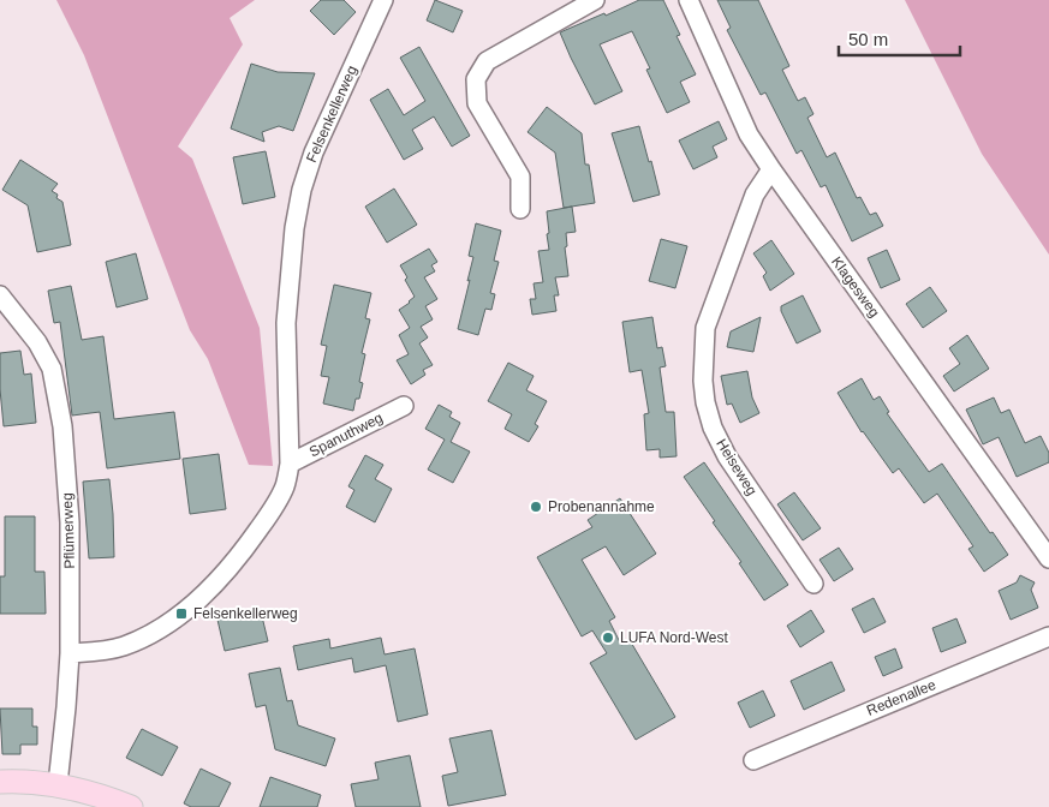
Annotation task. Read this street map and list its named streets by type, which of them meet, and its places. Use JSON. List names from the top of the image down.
{
  "streets": {
    "street": [
      "Felsenkellerweg",
      "Klagesweg",
      "Spanuthweg",
      "Heiseweg",
      "Pflümerweg",
      "Redenallee"
    ]
  },
  "crossings": [
    ["Felsenkellerweg", "Spanuthweg"],
    ["Felsenkellerweg", "Pflümerweg"],
    ["Klagesweg", "Heiseweg"]
  ],
  "places": {
    "other": ["Probenannahme", "LUFA Nord-West"],
    "transit": ["Felsenkellerweg"]
  },
  "scale_bar": "50 m"
}
